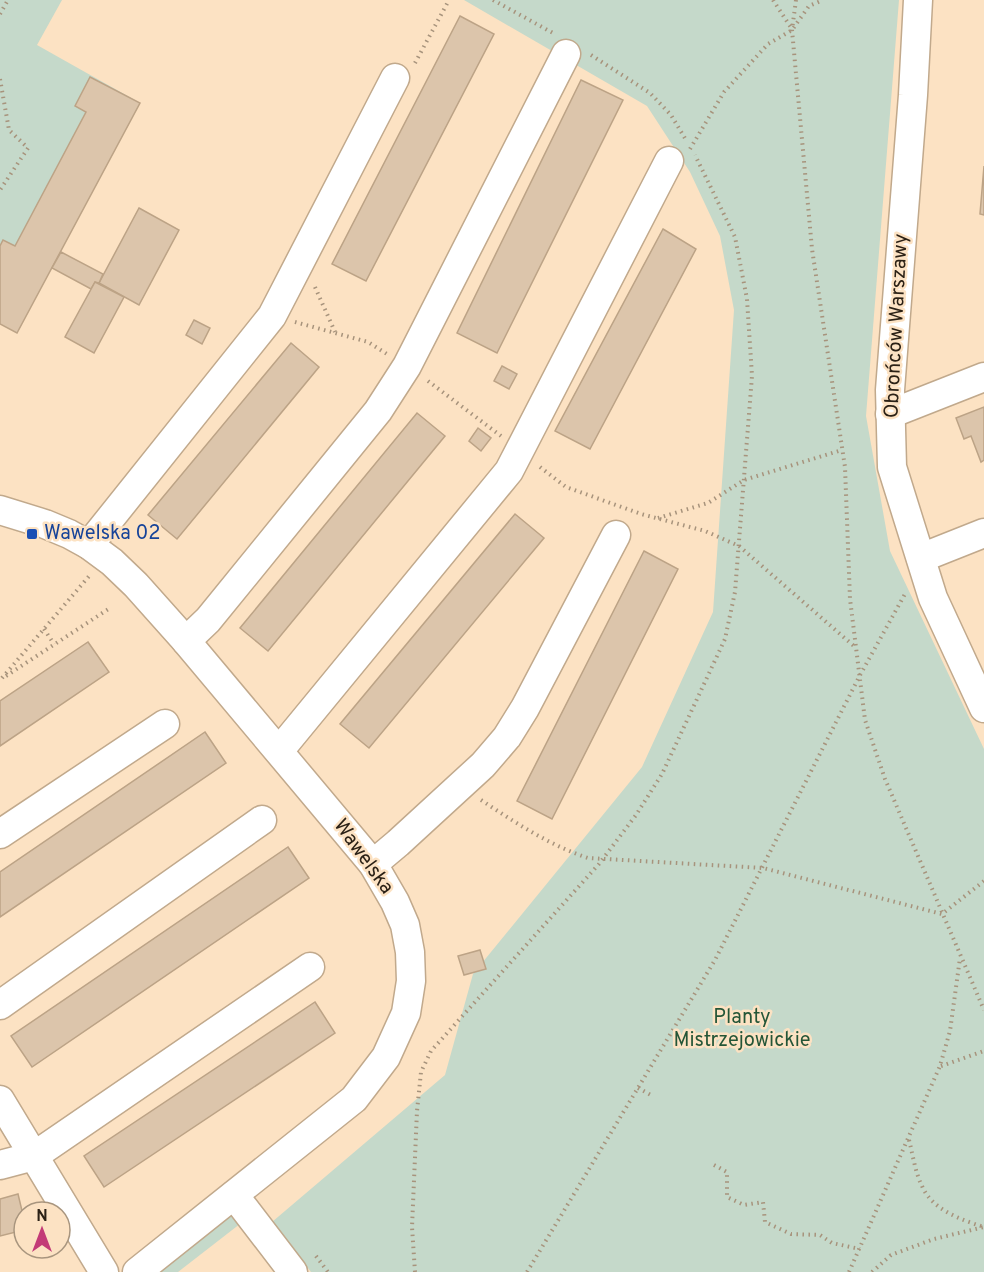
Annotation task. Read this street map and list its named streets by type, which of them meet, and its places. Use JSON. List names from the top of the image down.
{
  "streets": {
    "street": ["Obrońców Warszawy", "Wawelska"]
  },
  "parks": ["Planty Mistrzejowickie"],
  "places": {
    "transit": ["Wawelska 02"]
  },
  "north": "top"
}
